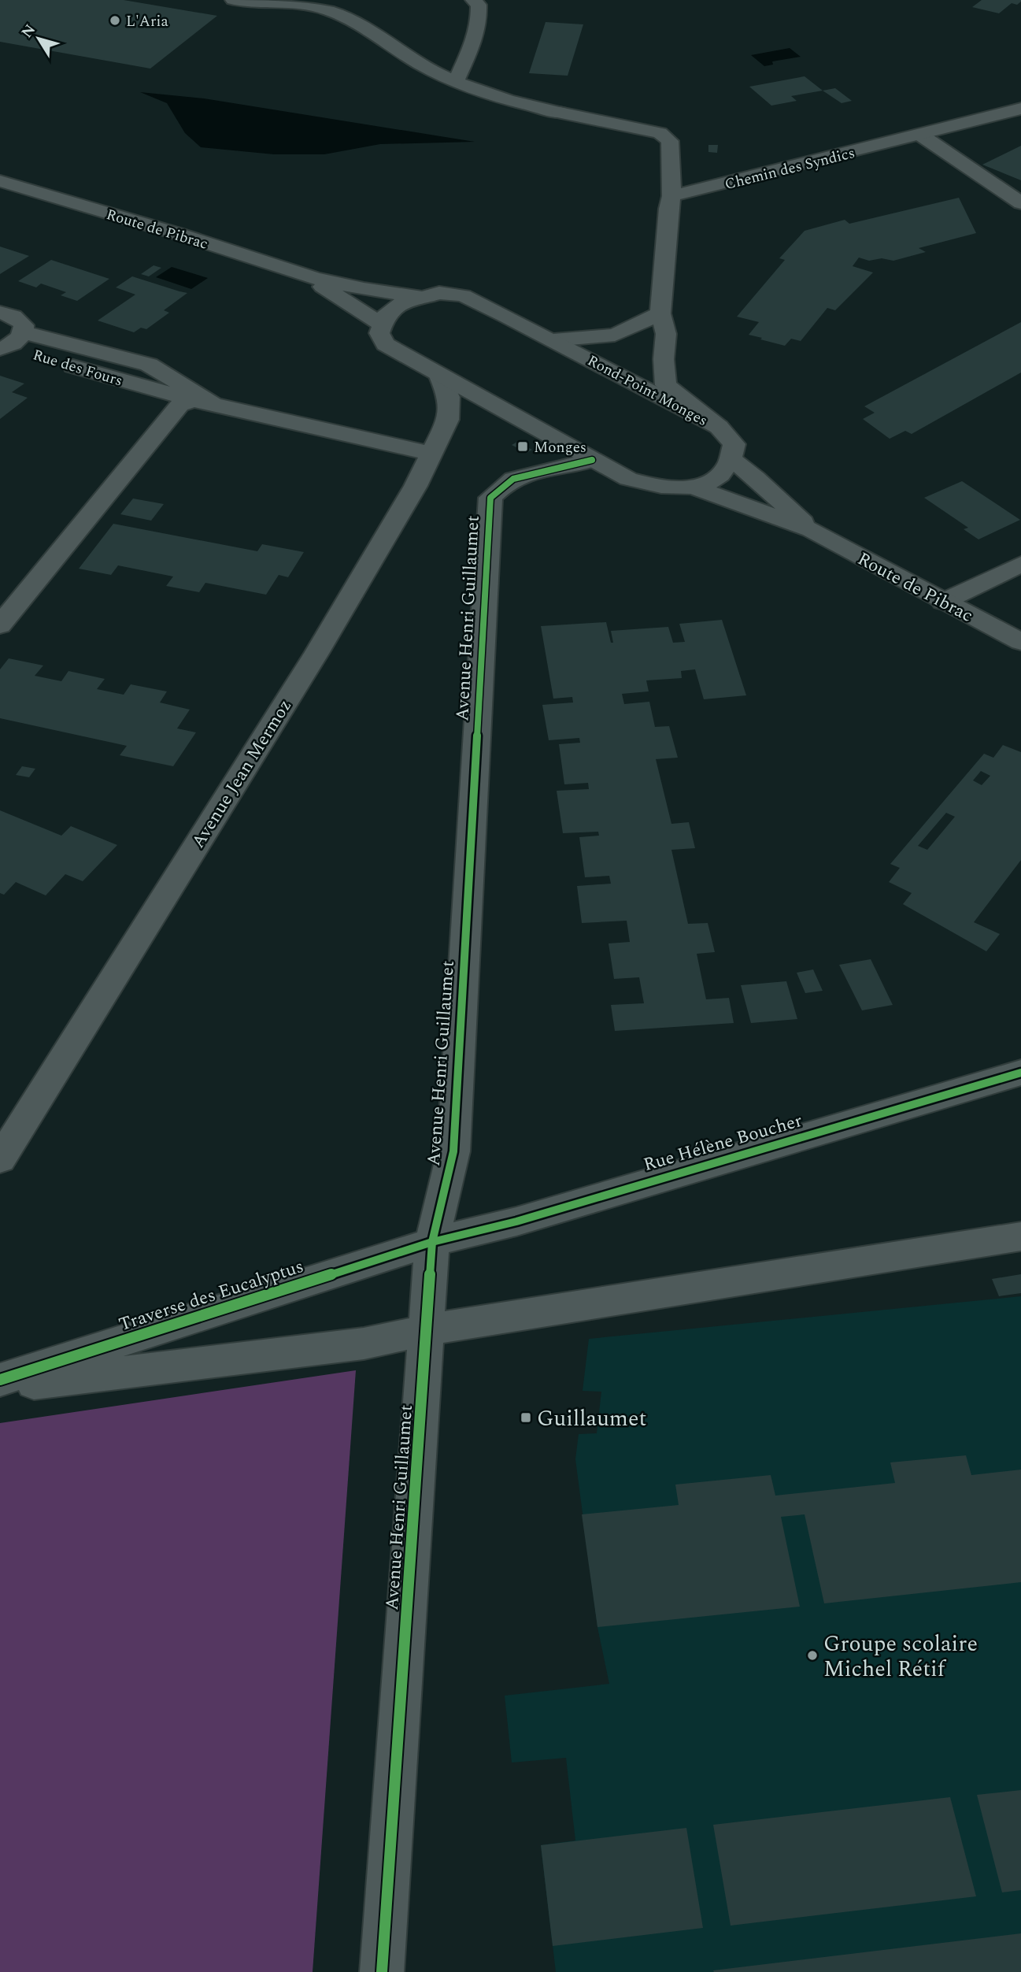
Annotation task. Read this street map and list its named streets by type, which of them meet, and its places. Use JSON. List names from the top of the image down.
{
  "streets": {
    "street": [
      "Chemin des Syndics",
      "Route de Pibrac",
      "Rue des Fours",
      "Rond-Point Monges",
      "Avenue Henri Guillaumet",
      "Avenue Jean Mermoz",
      "Rue Hélène Boucher",
      "Traverse des Eucalyptus"
    ]
  },
  "crossings": [
    ["Route de Pibrac", "Rond-Point Monges"],
    ["Rue des Fours", "Avenue Jean Mermoz"],
    ["Avenue Henri Guillaumet", "Rue Hélène Boucher"],
    ["Avenue Henri Guillaumet", "Traverse des Eucalyptus"],
    ["Rue Hélène Boucher", "Traverse des Eucalyptus"]
  ],
  "places": {
    "other": ["L'Aria", "Groupe scolaire Michel Rétif"],
    "transit": ["Monges", "Guillaumet"]
  },
  "north": "top left"
}
